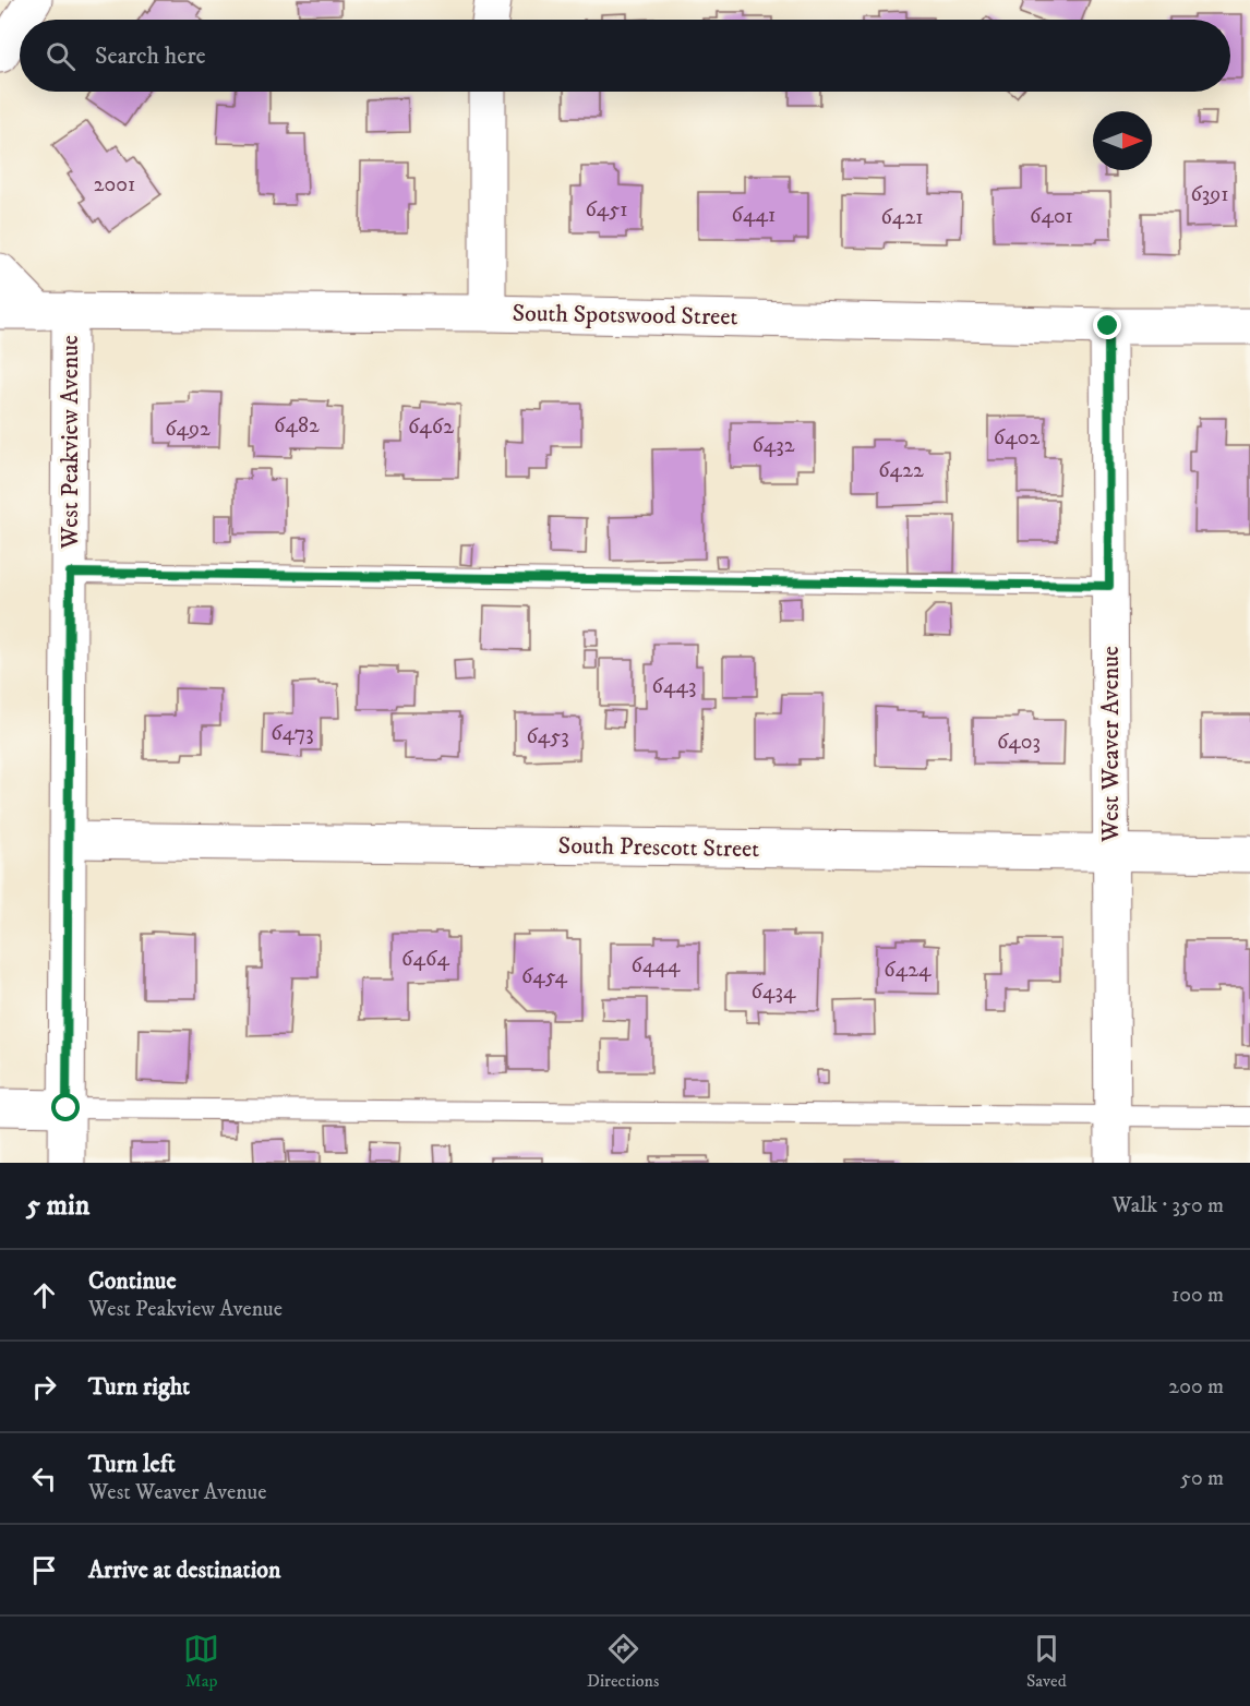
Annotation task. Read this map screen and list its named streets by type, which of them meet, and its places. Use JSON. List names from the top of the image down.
{
  "streets": {
    "street": [
      "South Spotswood Street",
      "West Peakview Avenue",
      "West Weaver Avenue",
      "South Prescott Street"
    ]
  },
  "crossings": [
    ["South Spotswood Street", "West Peakview Avenue"],
    ["South Spotswood Street", "West Weaver Avenue"],
    ["West Peakview Avenue", "South Prescott Street"],
    ["West Weaver Avenue", "South Prescott Street"]
  ],
  "house_numbers": [
    "2001",
    "6391",
    "6451",
    "6441",
    "6401",
    "6421",
    "6482",
    "6462",
    "6492",
    "6402",
    "6432",
    "6422",
    "6443",
    "6473",
    "6453",
    "6403",
    "6464",
    "6444",
    "6424",
    "6454",
    "6434"
  ],
  "north": "right",
  "page": {
    "search": "Search here",
    "heading": ["5 min", "Walk · 350 m"],
    "list": [
      ["Continue", "West Peakview Avenue", "100 m"],
      ["Turn right", "200 m"],
      ["Turn left", "West Weaver Avenue", "50 m"],
      "Arrive at destination"
    ],
    "nav": ["Map", "Directions", "Saved"]
  }
}
